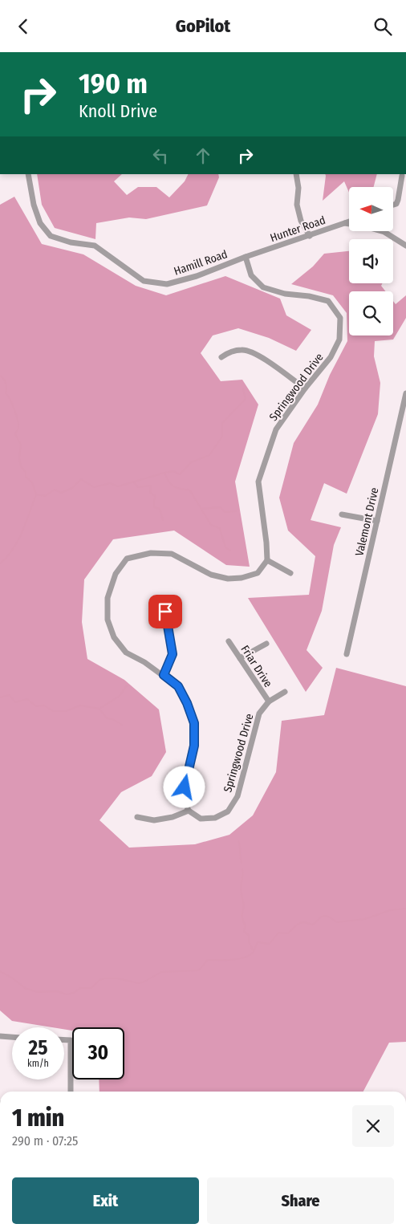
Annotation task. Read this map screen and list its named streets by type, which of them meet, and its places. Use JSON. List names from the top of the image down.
{
  "streets": {
    "street": [
      "Hunter Road",
      "Hamill Road",
      "Springwood Drive",
      "Valemont Drive",
      "Friar Drive"
    ]
  },
  "crossings": [
    ["Hunter Road", "Hamill Road"],
    ["Hunter Road", "Springwood Drive"],
    ["Hamill Road", "Springwood Drive"],
    ["Springwood Drive", "Friar Drive"]
  ],
  "north": "left",
  "page": {
    "header": "GoPilot",
    "turn": ["190 m", "Knoll Drive"],
    "speed": "25 km/h",
    "limit": "30",
    "heading": ["1 min", "290 m · 07:25"],
    "buttons": ["Exit", "Share"]
  }
}
